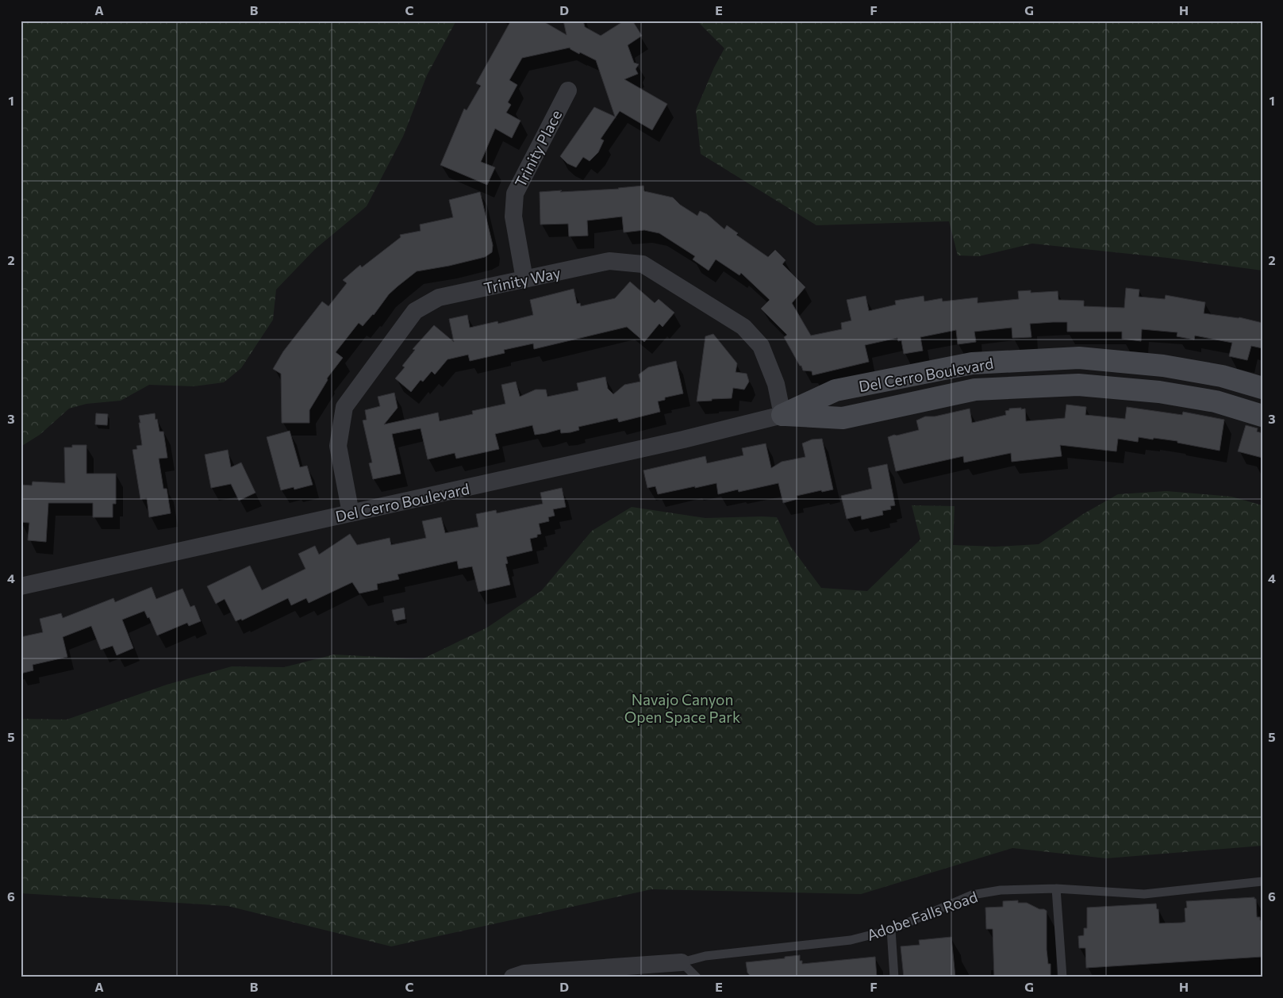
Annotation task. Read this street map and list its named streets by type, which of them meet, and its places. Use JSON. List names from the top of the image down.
{
  "streets": {
    "street": [
      "Trinity Place",
      "Trinity Way",
      "Del Cerro Boulevard",
      "Adobe Falls Road"
    ]
  },
  "crossings": [
    ["Trinity Place", "Trinity Way"],
    ["Trinity Way", "Del Cerro Boulevard"]
  ],
  "parks": ["Navajo Canyon Open Space Park"],
  "grid": {
    "columns": [
      "A",
      "B",
      "C",
      "D",
      "E",
      "F",
      "G",
      "H"
    ],
    "rows": [
      "1",
      "2",
      "3",
      "4",
      "5",
      "6"
    ]
  }
}
